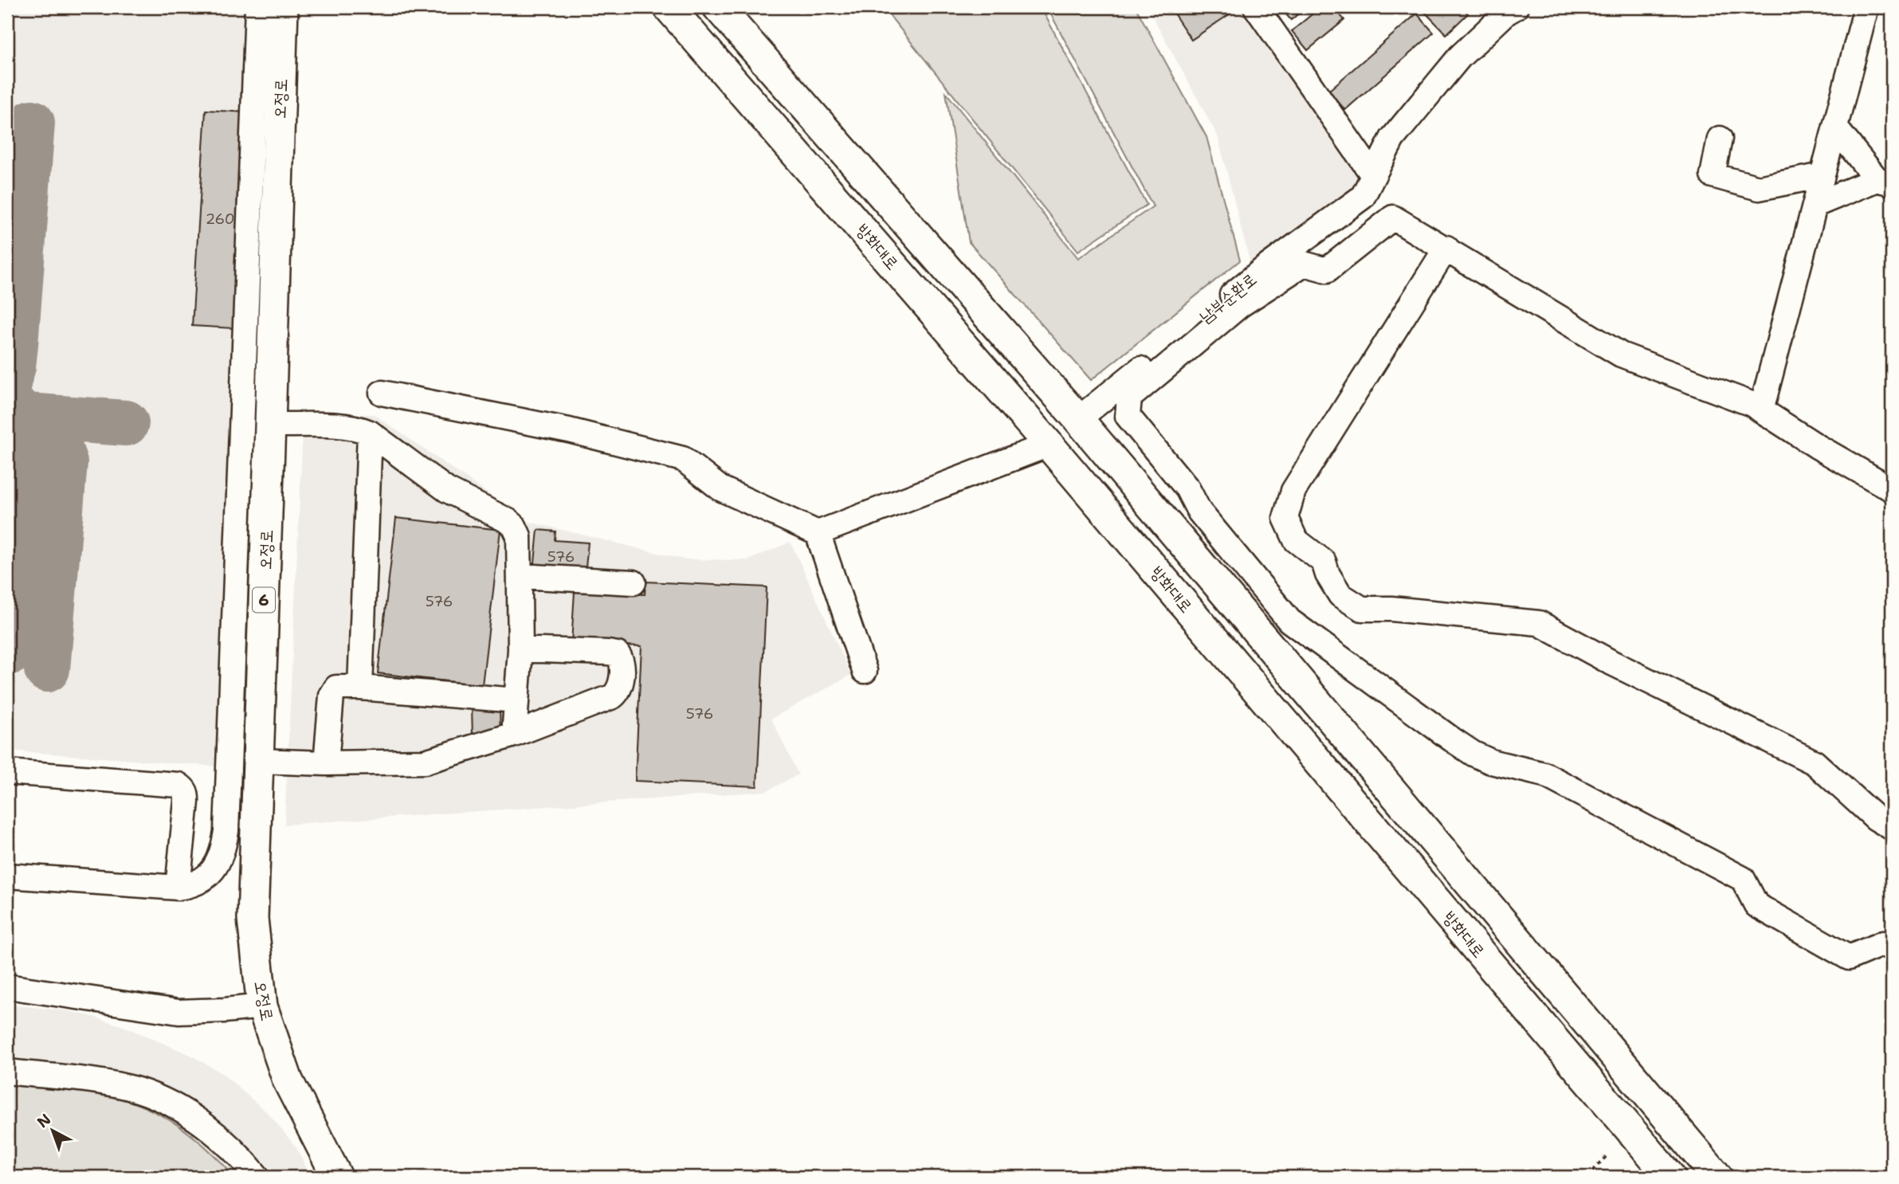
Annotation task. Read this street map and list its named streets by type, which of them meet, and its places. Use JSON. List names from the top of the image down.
{
  "streets": {
    "main road": ["오정로", "방화대로", "6"],
    "street": ["남부순환로"]
  },
  "house_numbers": [
    "260",
    "576",
    "576",
    "576"
  ],
  "north": "top left"
}
